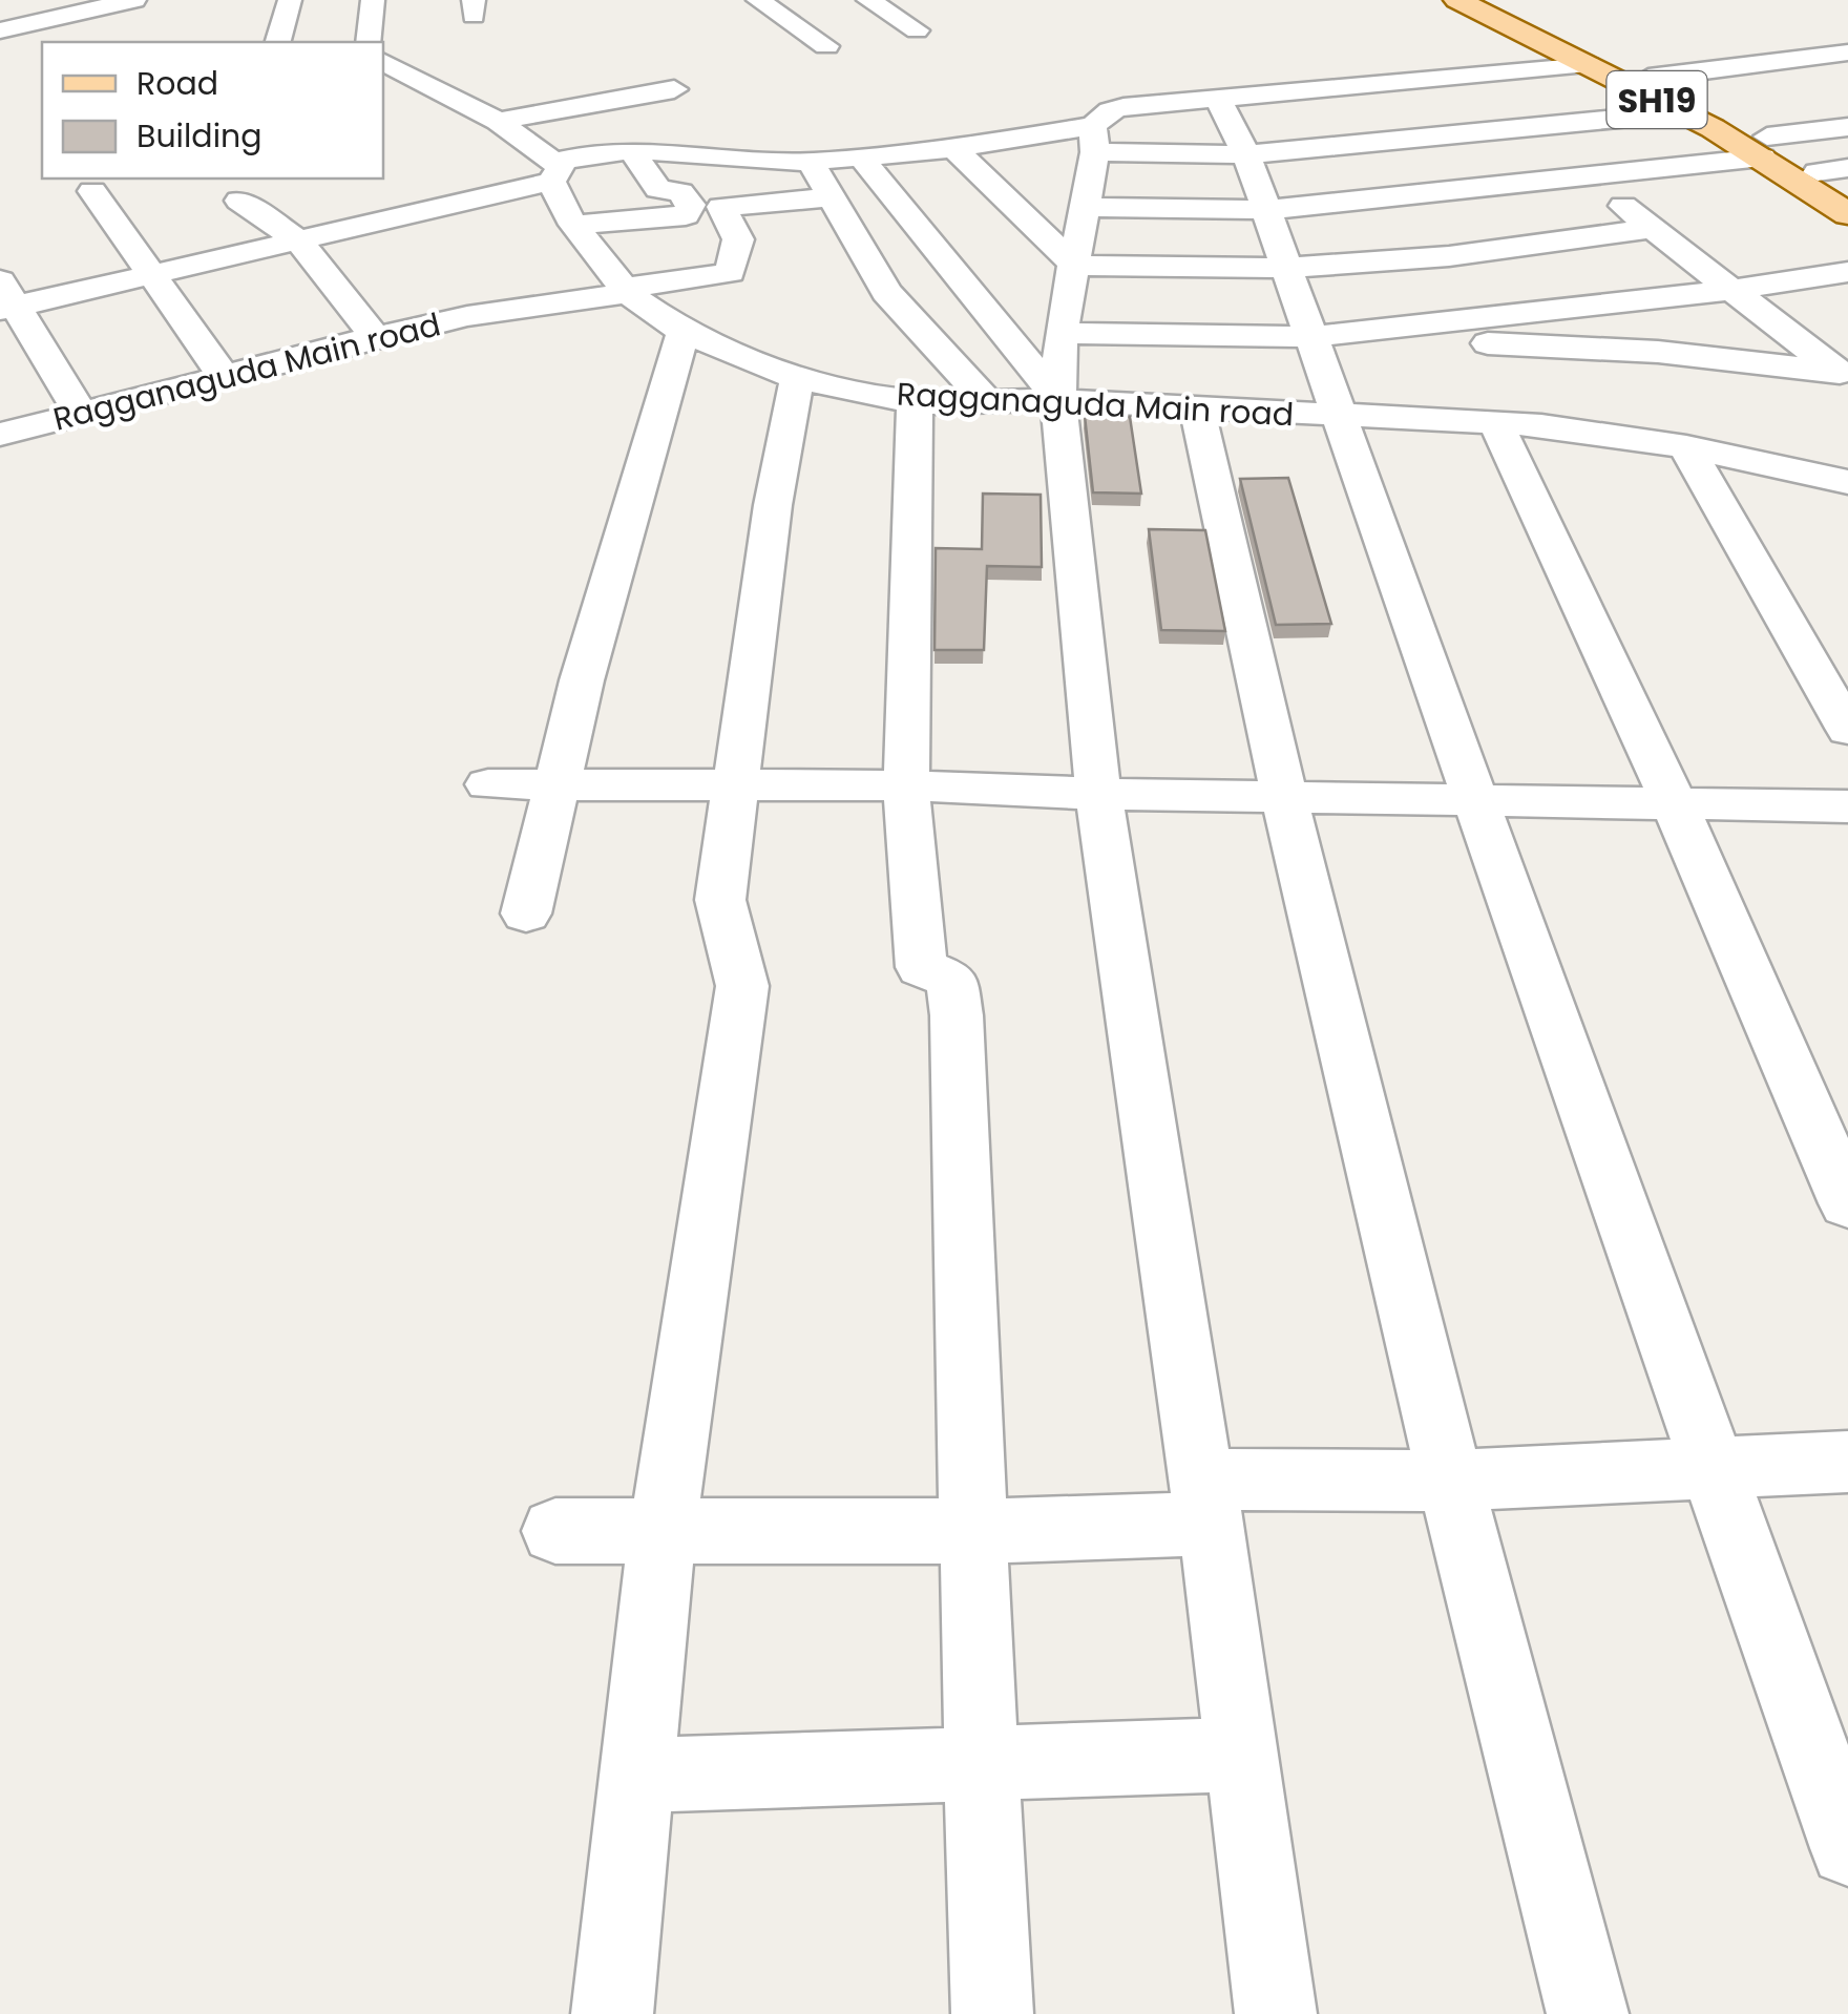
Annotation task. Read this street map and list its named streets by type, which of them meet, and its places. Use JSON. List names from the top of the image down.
{
  "streets": {
    "main road": ["SH19"],
    "street": ["Ragganaguda Main road"]
  },
  "legend": ["Road", "Building"]
}
